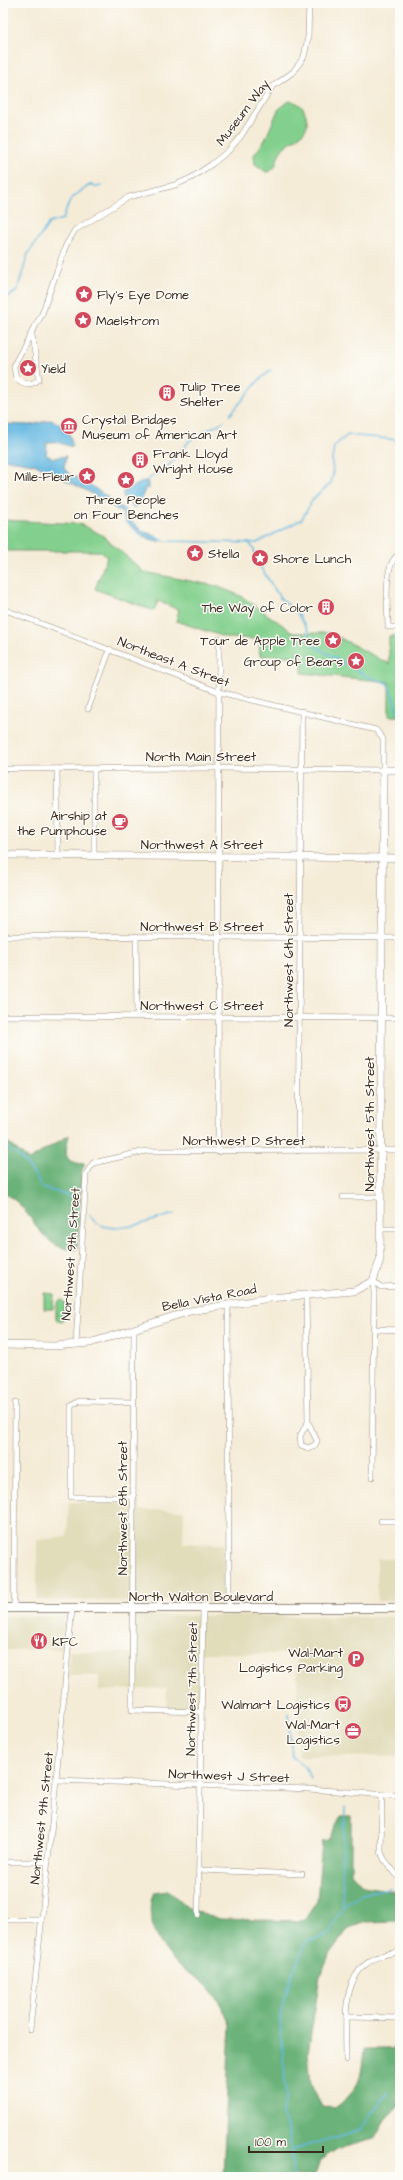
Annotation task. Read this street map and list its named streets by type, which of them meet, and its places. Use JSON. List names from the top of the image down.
{
  "streets": {
    "main road": ["North Walton Boulevard"],
    "street": [
      "Museum Way",
      "Northeast A Street",
      "North Main Street",
      "Northwest A Street",
      "Northwest B Street",
      "Northwest 6th Street",
      "Northwest C Street",
      "Northwest 5th Street",
      "Northwest D Street",
      "Northwest 9th Street",
      "Bella Vista Road",
      "Northwest 8th Street",
      "Northwest 7th Street",
      "Northwest J Street"
    ]
  },
  "crossings": [
    ["Northeast A Street", "North Main Street"],
    ["Northeast A Street", "Northwest 6th Street"],
    ["Northeast A Street", "Northwest 5th Street"],
    ["North Main Street", "Northwest 6th Street"],
    ["North Main Street", "Northwest 5th Street"],
    ["Northwest A Street", "Northwest 6th Street"],
    ["Northwest A Street", "Northwest 5th Street"],
    ["Northwest B Street", "Northwest 6th Street"],
    ["Northwest B Street", "Northwest 5th Street"],
    ["Northwest 6th Street", "Northwest C Street"],
    ["Northwest 6th Street", "Northwest D Street"],
    ["Northwest C Street", "Northwest 5th Street"],
    ["Northwest 5th Street", "Northwest D Street"],
    ["Northwest 5th Street", "Bella Vista Road"],
    ["Northwest D Street", "Northwest 9th Street"],
    ["Northwest 9th Street", "Bella Vista Road"],
    ["Northwest 9th Street", "North Walton Boulevard"],
    ["Northwest 9th Street", "Northwest J Street"],
    ["Bella Vista Road", "Northwest 8th Street"],
    ["Northwest 8th Street", "North Walton Boulevard"],
    ["Northwest 8th Street", "Northwest 7th Street"],
    ["North Walton Boulevard", "Northwest 7th Street"],
    ["Northwest 7th Street", "Northwest J Street"]
  ],
  "places": {
    "place": [
      "Fly's Eye Dome",
      "Maelstrom",
      "Yield",
      "Mille-Fleur",
      "Three People on Four Benches",
      "Stella",
      "Shore Lunch",
      "Tour de Apple Tree",
      "Group of Bears"
    ],
    "building": ["Tulip Tree Shelter", "Frank Lloyd Wright House", "The Way of Color"],
    "museum": ["Crystal Bridges Museum of American Art"],
    "cafe": ["Airship at the Pumphouse"],
    "restaurant": ["KFC"],
    "parking": ["Wal-Mart Logistics Parking"],
    "bus stop": ["Walmart Logistics"],
    "office": ["Wal-Mart Logistics"]
  },
  "scale_bar": "100 m"
}
